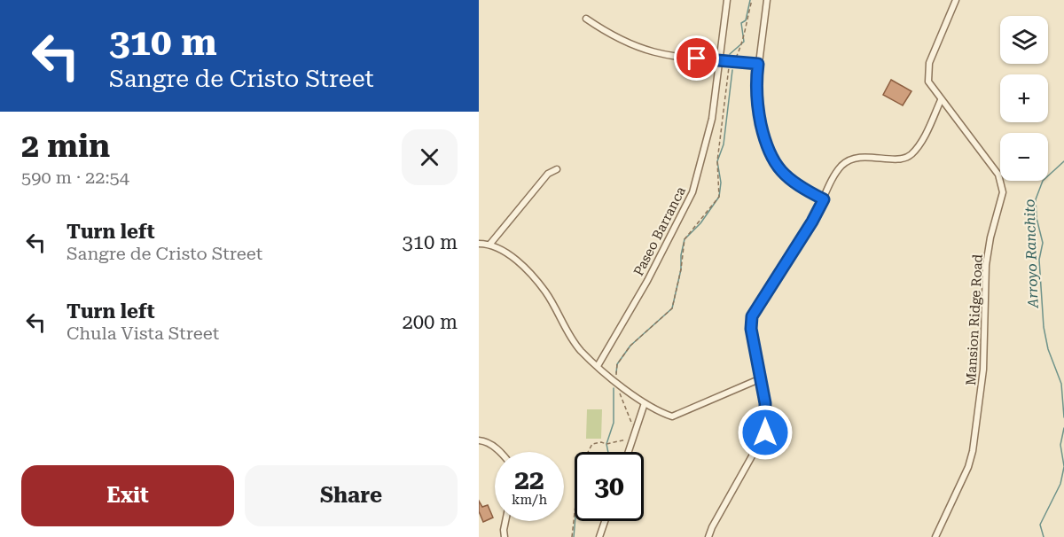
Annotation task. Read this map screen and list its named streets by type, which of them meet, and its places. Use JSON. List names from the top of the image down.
{
  "streets": {
    "street": ["Paseo Barranca", "Mansion Ridge Road"]
  },
  "water": ["Arroyo Ranchito"],
  "page": {
    "turn": ["310 m", "Sangre de Cristo Street"],
    "map_buttons": ["+", "−"],
    "heading": ["2 min", "590 m · 22:54"],
    "list": [
      {
        "name": "Turn left",
        "note": "Sangre de Cristo Street",
        "value": "310 m"
      },
      {
        "name": "Turn left",
        "note": "Chula Vista Street",
        "value": "200 m"
      }
    ],
    "speed": "22 km/h",
    "limit": "30",
    "buttons": ["Exit", "Share"]
  }
}
